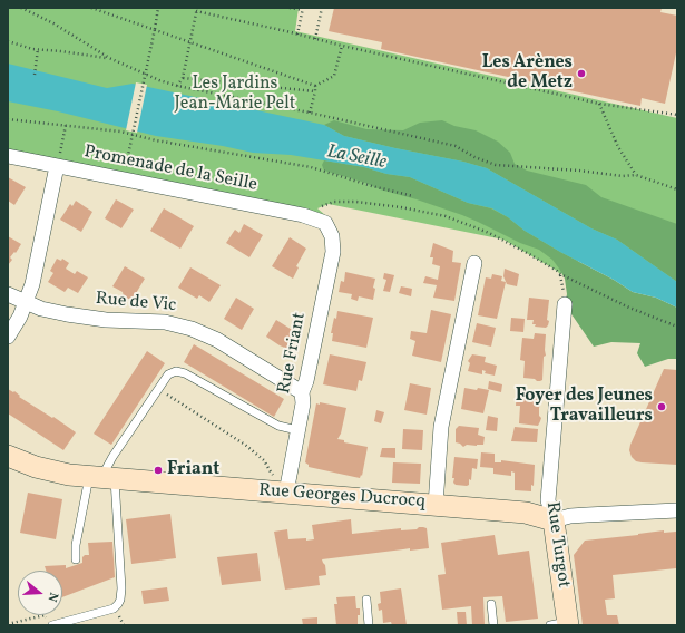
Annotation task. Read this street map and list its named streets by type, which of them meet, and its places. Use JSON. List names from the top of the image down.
{
  "streets": {
    "street": [
      "Promenade de la Seille",
      "Rue de Vic",
      "Rue Friant",
      "Rue Georges Ducrocq",
      "Rue Turgot"
    ]
  },
  "crossings": [
    ["Promenade de la Seille", "Rue Friant"],
    ["Rue de Vic", "Rue Friant"],
    ["Rue Friant", "Rue Georges Ducrocq"],
    ["Rue Georges Ducrocq", "Rue Turgot"]
  ],
  "water": ["La Seille"],
  "parks": ["Les Jardins Jean-Marie Pelt"],
  "places": ["Les Arènes de Metz", "Foyer des Jeunes Travailleurs", "Friant"],
  "north": "right"
}
